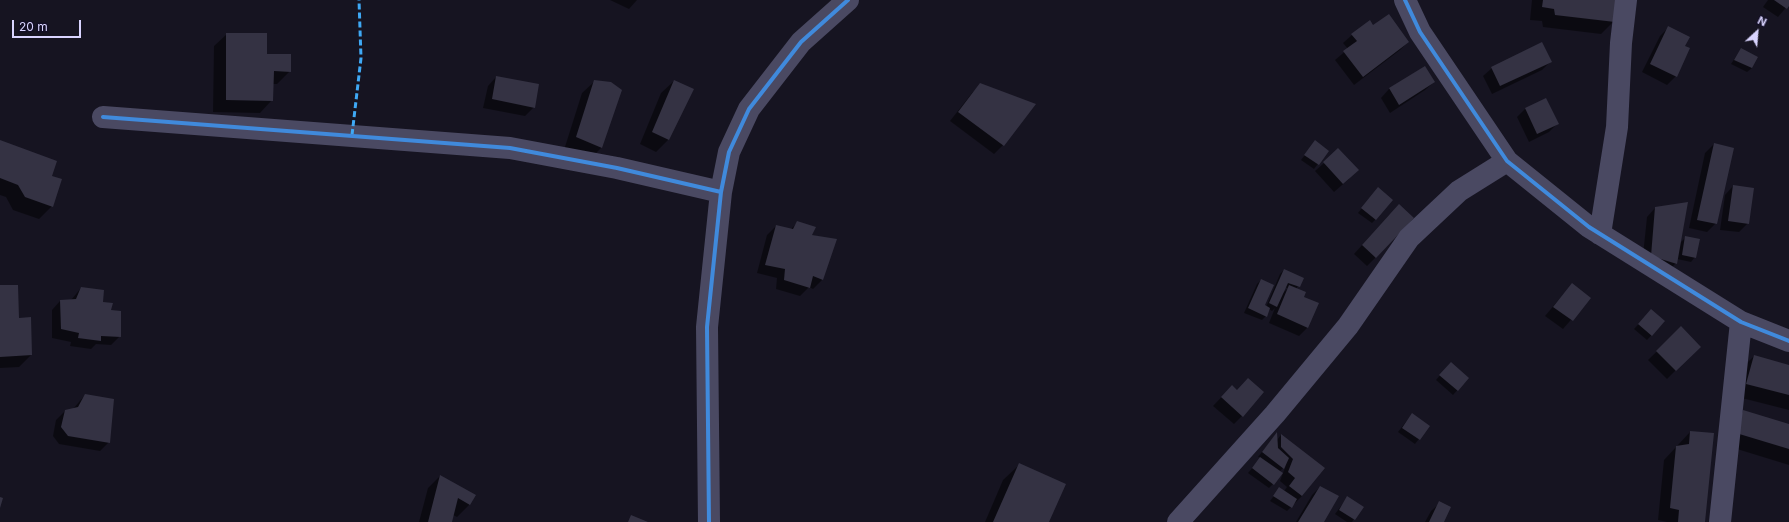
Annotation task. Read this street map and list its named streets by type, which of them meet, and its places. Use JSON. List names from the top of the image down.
{
  "scale_bar": "20 m",
  "north": "top right"
}
